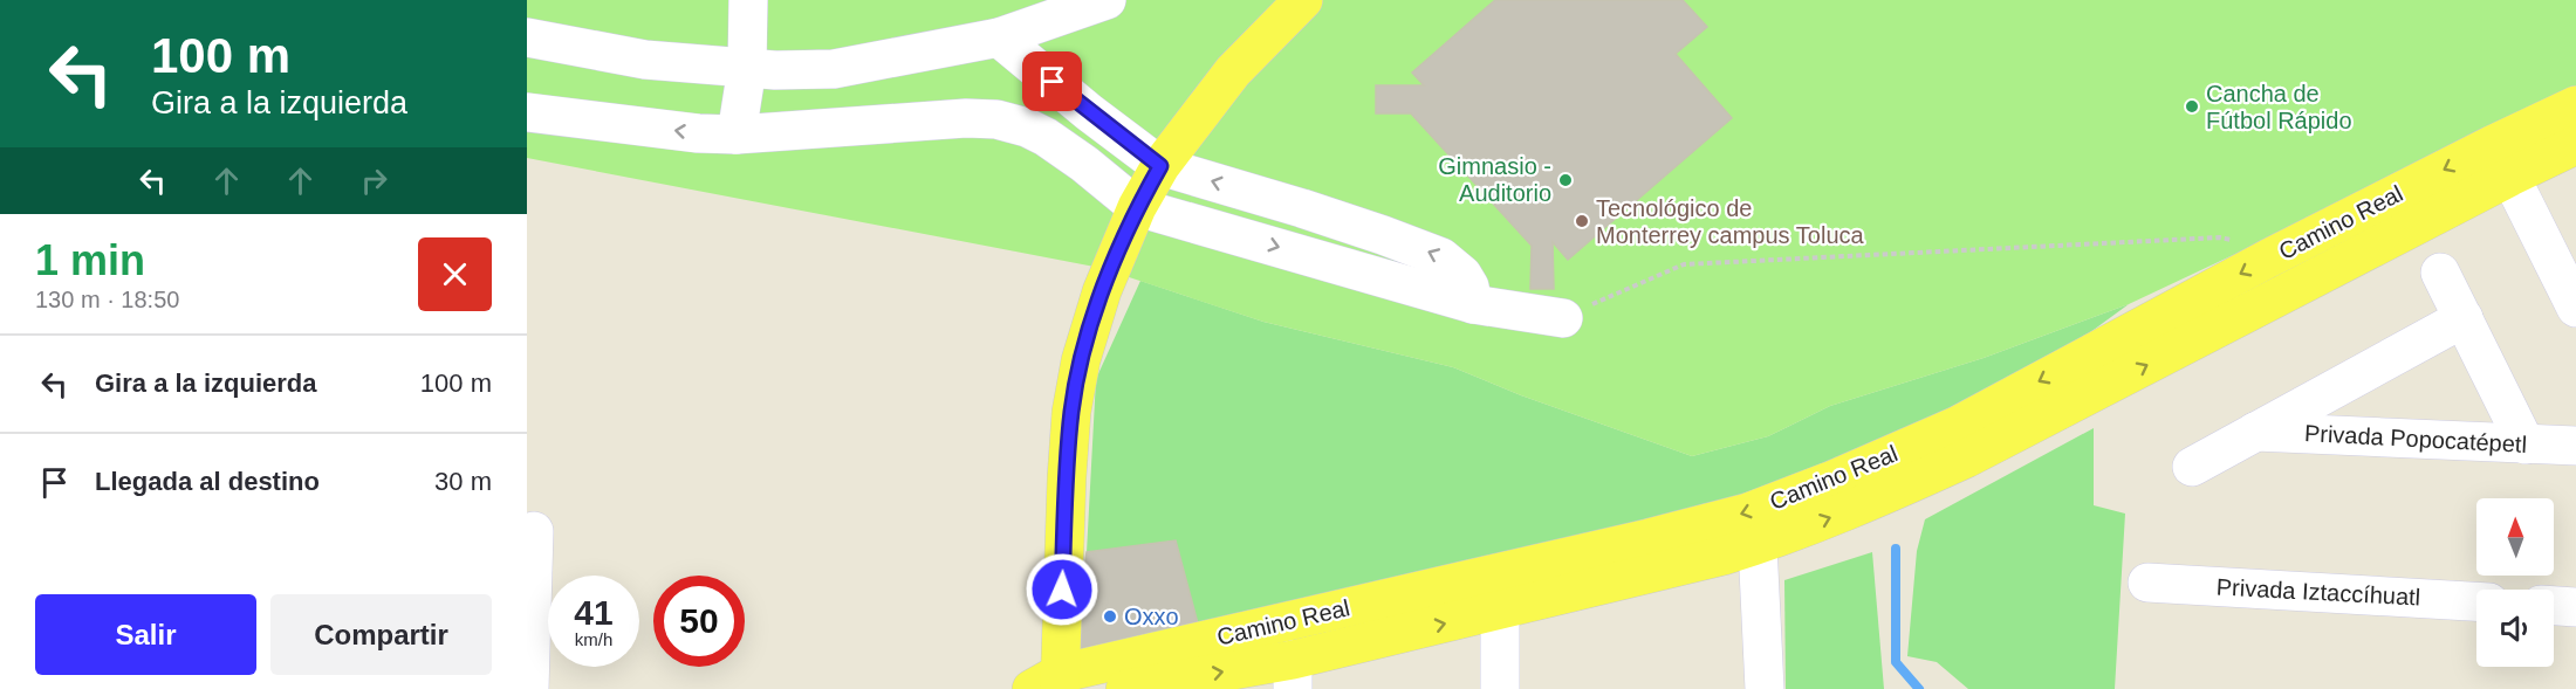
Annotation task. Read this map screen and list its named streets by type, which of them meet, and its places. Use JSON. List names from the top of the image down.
{
  "streets": {
    "main road": ["Camino Real"],
    "street": ["Privada Popocatépetl", "Privada Iztaccíhuatl"]
  },
  "places": [
    "Cancha de Fútbol Rápido",
    "Gimnasio - Auditorio",
    "Tecnológico de Monterrey campus Toluca",
    "Oxxo"
  ],
  "north": "top",
  "page": {
    "turn": ["100 m", "Gira a la izquierda"],
    "heading": ["1 min", "130 m · 18:50"],
    "list": [
      {
        "name": "Gira a la izquierda",
        "value": "100 m"
      },
      {
        "name": "Llegada al destino",
        "value": "30 m"
      }
    ],
    "speed": "41 km/h",
    "limit": "50",
    "buttons": ["Salir", "Compartir"]
  }
}
